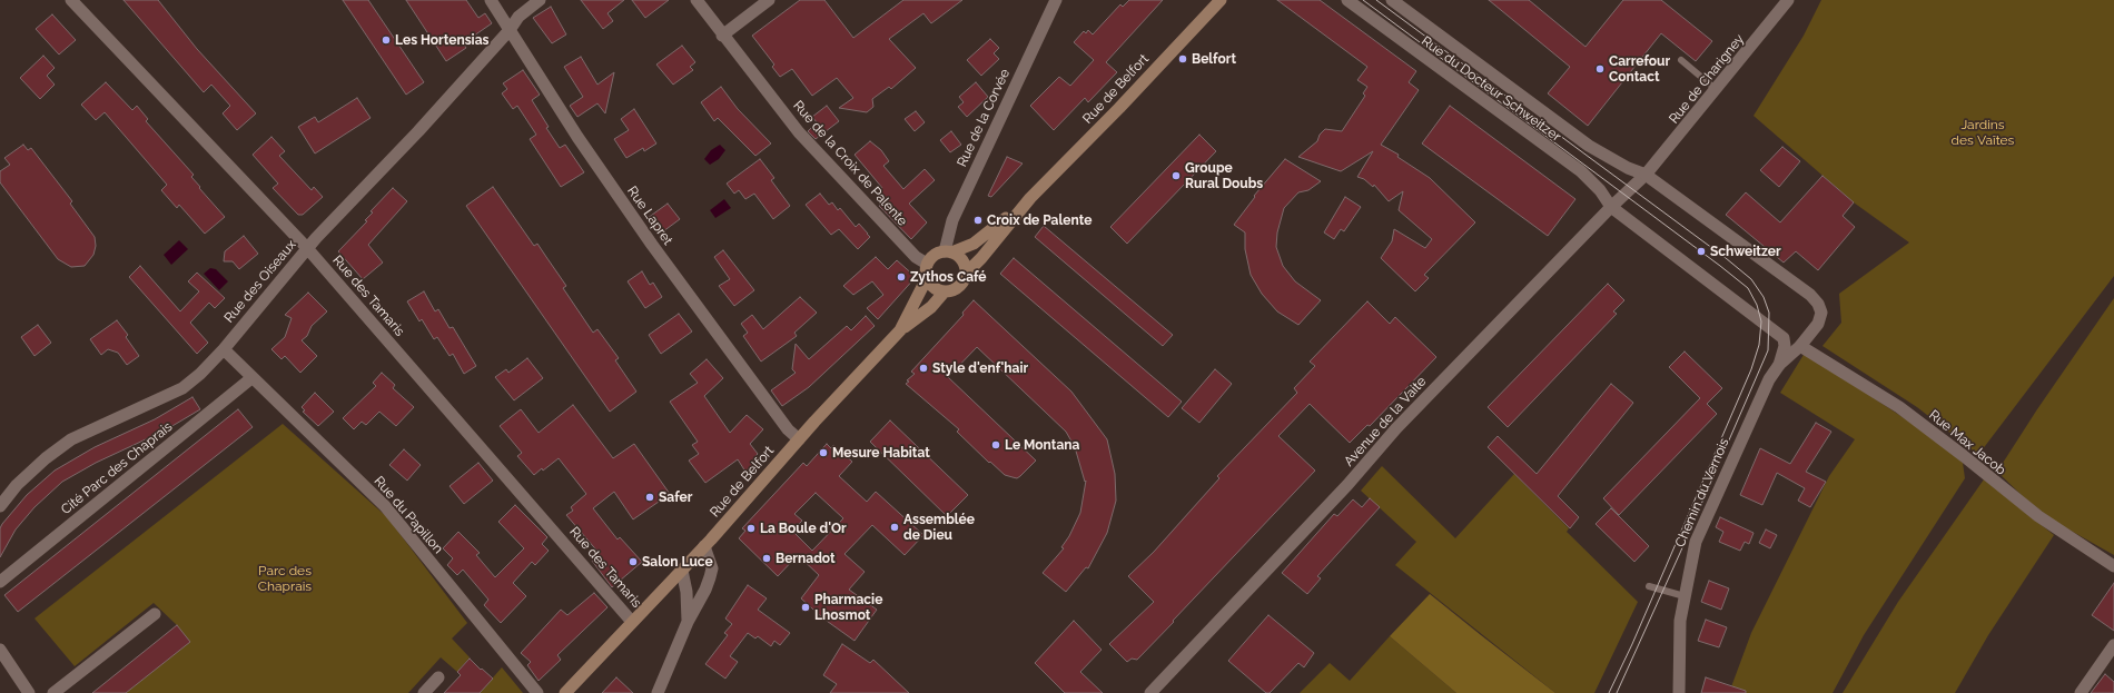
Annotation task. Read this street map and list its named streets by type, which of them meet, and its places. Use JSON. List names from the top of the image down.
{
  "streets": {
    "main road": ["Rue de Belfort"],
    "street": [
      "Rue de Charigney",
      "Rue du Docteur Schweitzer",
      "Rue de la Corvée",
      "Rue de la Croix de Palente",
      "Rue Lapret",
      "Rue des Oiseaux",
      "Rue des Tamaris",
      "Avenue de la Vaite",
      "Rue Max Jacob",
      "Cité Parc des Chaprais",
      "Chemin du Vernois",
      "Rue du Papillon"
    ]
  },
  "crossings": [
    ["Rue de Charigney", "Rue du Docteur Schweitzer"],
    ["Rue de Charigney", "Avenue de la Vaite"],
    ["Rue de Charigney", "Chemin du Vernois"],
    ["Rue de Belfort", "Rue de la Corvée"],
    ["Rue de Belfort", "Rue de la Croix de Palente"],
    ["Rue de Belfort", "Rue Lapret"],
    ["Rue de Belfort", "Rue des Tamaris"],
    ["Rue du Docteur Schweitzer", "Avenue de la Vaite"],
    ["Rue du Docteur Schweitzer", "Chemin du Vernois"],
    ["Rue de la Corvée", "Rue de la Croix de Palente"],
    ["Rue Lapret", "Rue des Oiseaux"],
    ["Rue des Oiseaux", "Rue des Tamaris"],
    ["Rue des Oiseaux", "Rue du Papillon"],
    ["Avenue de la Vaite", "Chemin du Vernois"],
    ["Rue Max Jacob", "Chemin du Vernois"],
    ["Cité Parc des Chaprais", "Rue du Papillon"]
  ],
  "parks": ["Jardins des Vaîtes", "Parc des Chaprais"],
  "places": [
    "Les Hortensias",
    "Belfort",
    "Carrefour Contact",
    "Groupe Rural Doubs",
    "Croix de Palente",
    "Schweitzer",
    "Zythos Café",
    "Style d'enf'hair",
    "Le Montana",
    "Mesure Habitat",
    "Safer",
    "Assemblée de Dieu",
    "La Boule d'Or",
    "Bernadot",
    "Salon Luce",
    "Pharmacie Lhosmot"
  ]
}
